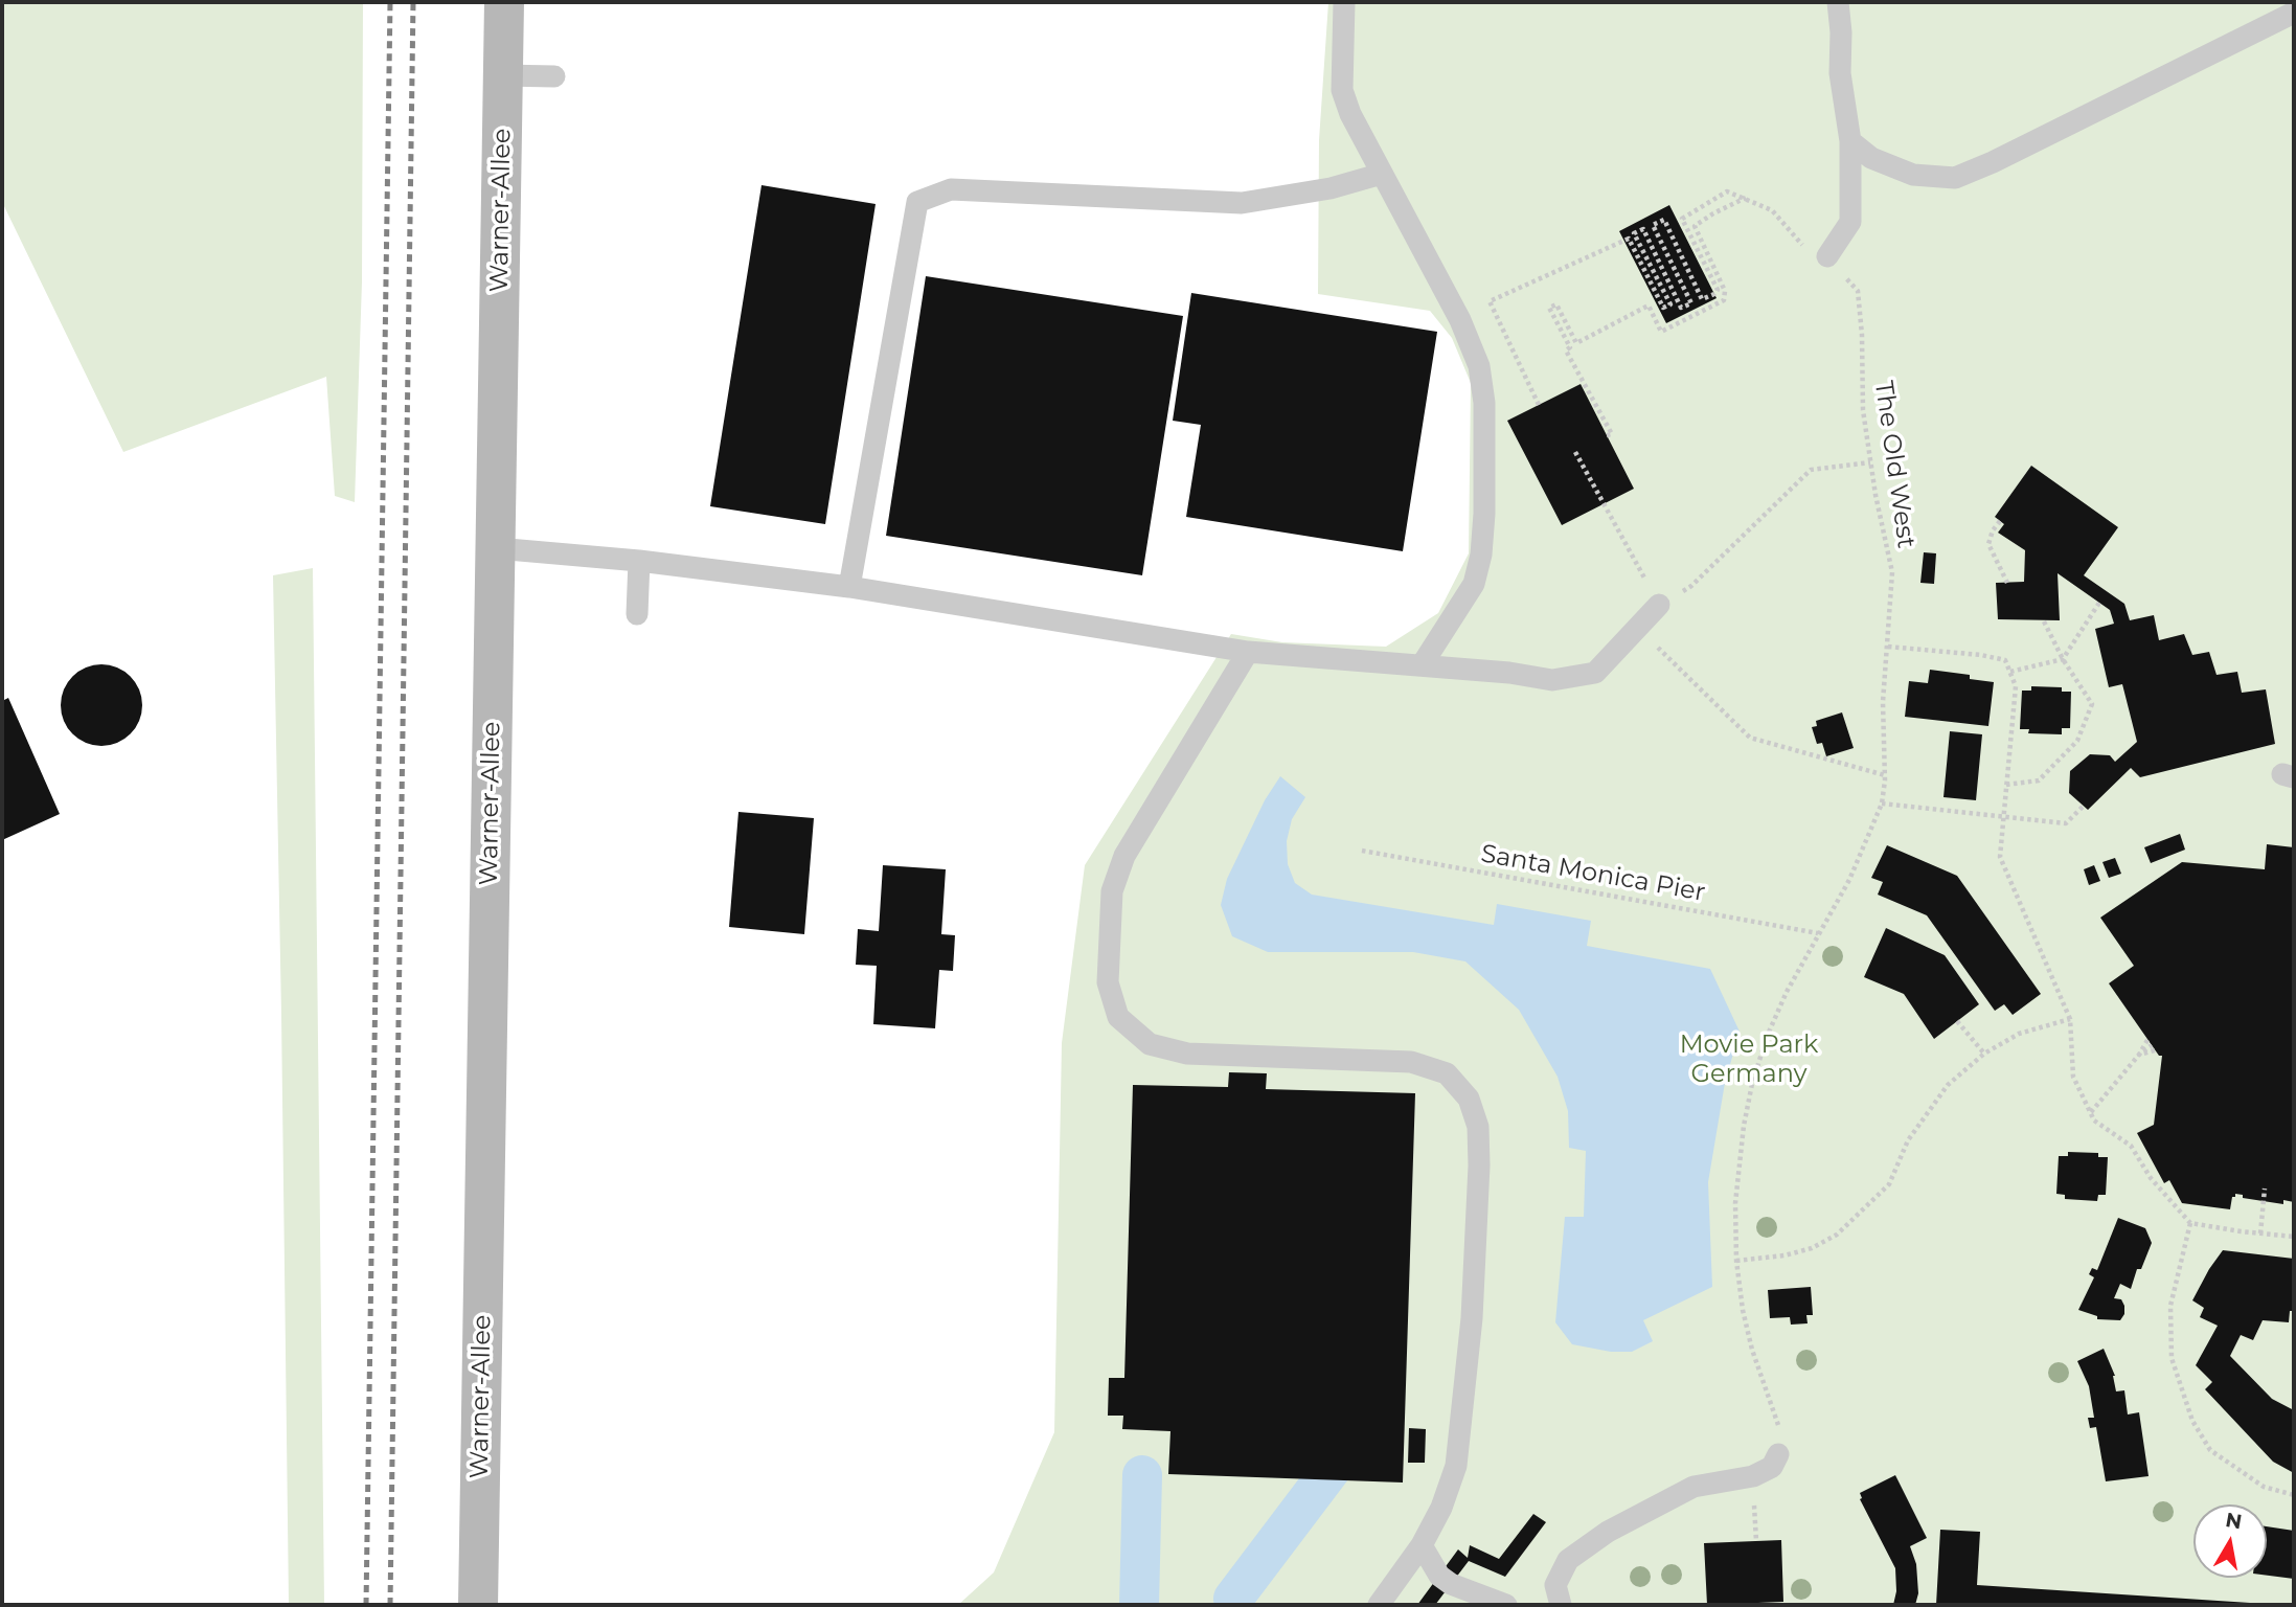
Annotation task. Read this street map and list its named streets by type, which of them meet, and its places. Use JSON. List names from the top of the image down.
{
  "streets": {
    "street": ["Warner-Allee"],
    "path": ["The Old West", "Santa Monica Pier"]
  },
  "crossings": [
    ["The Old West", "Santa Monica Pier"]
  ],
  "parks": ["Movie Park Germany"],
  "north": "top"
}
